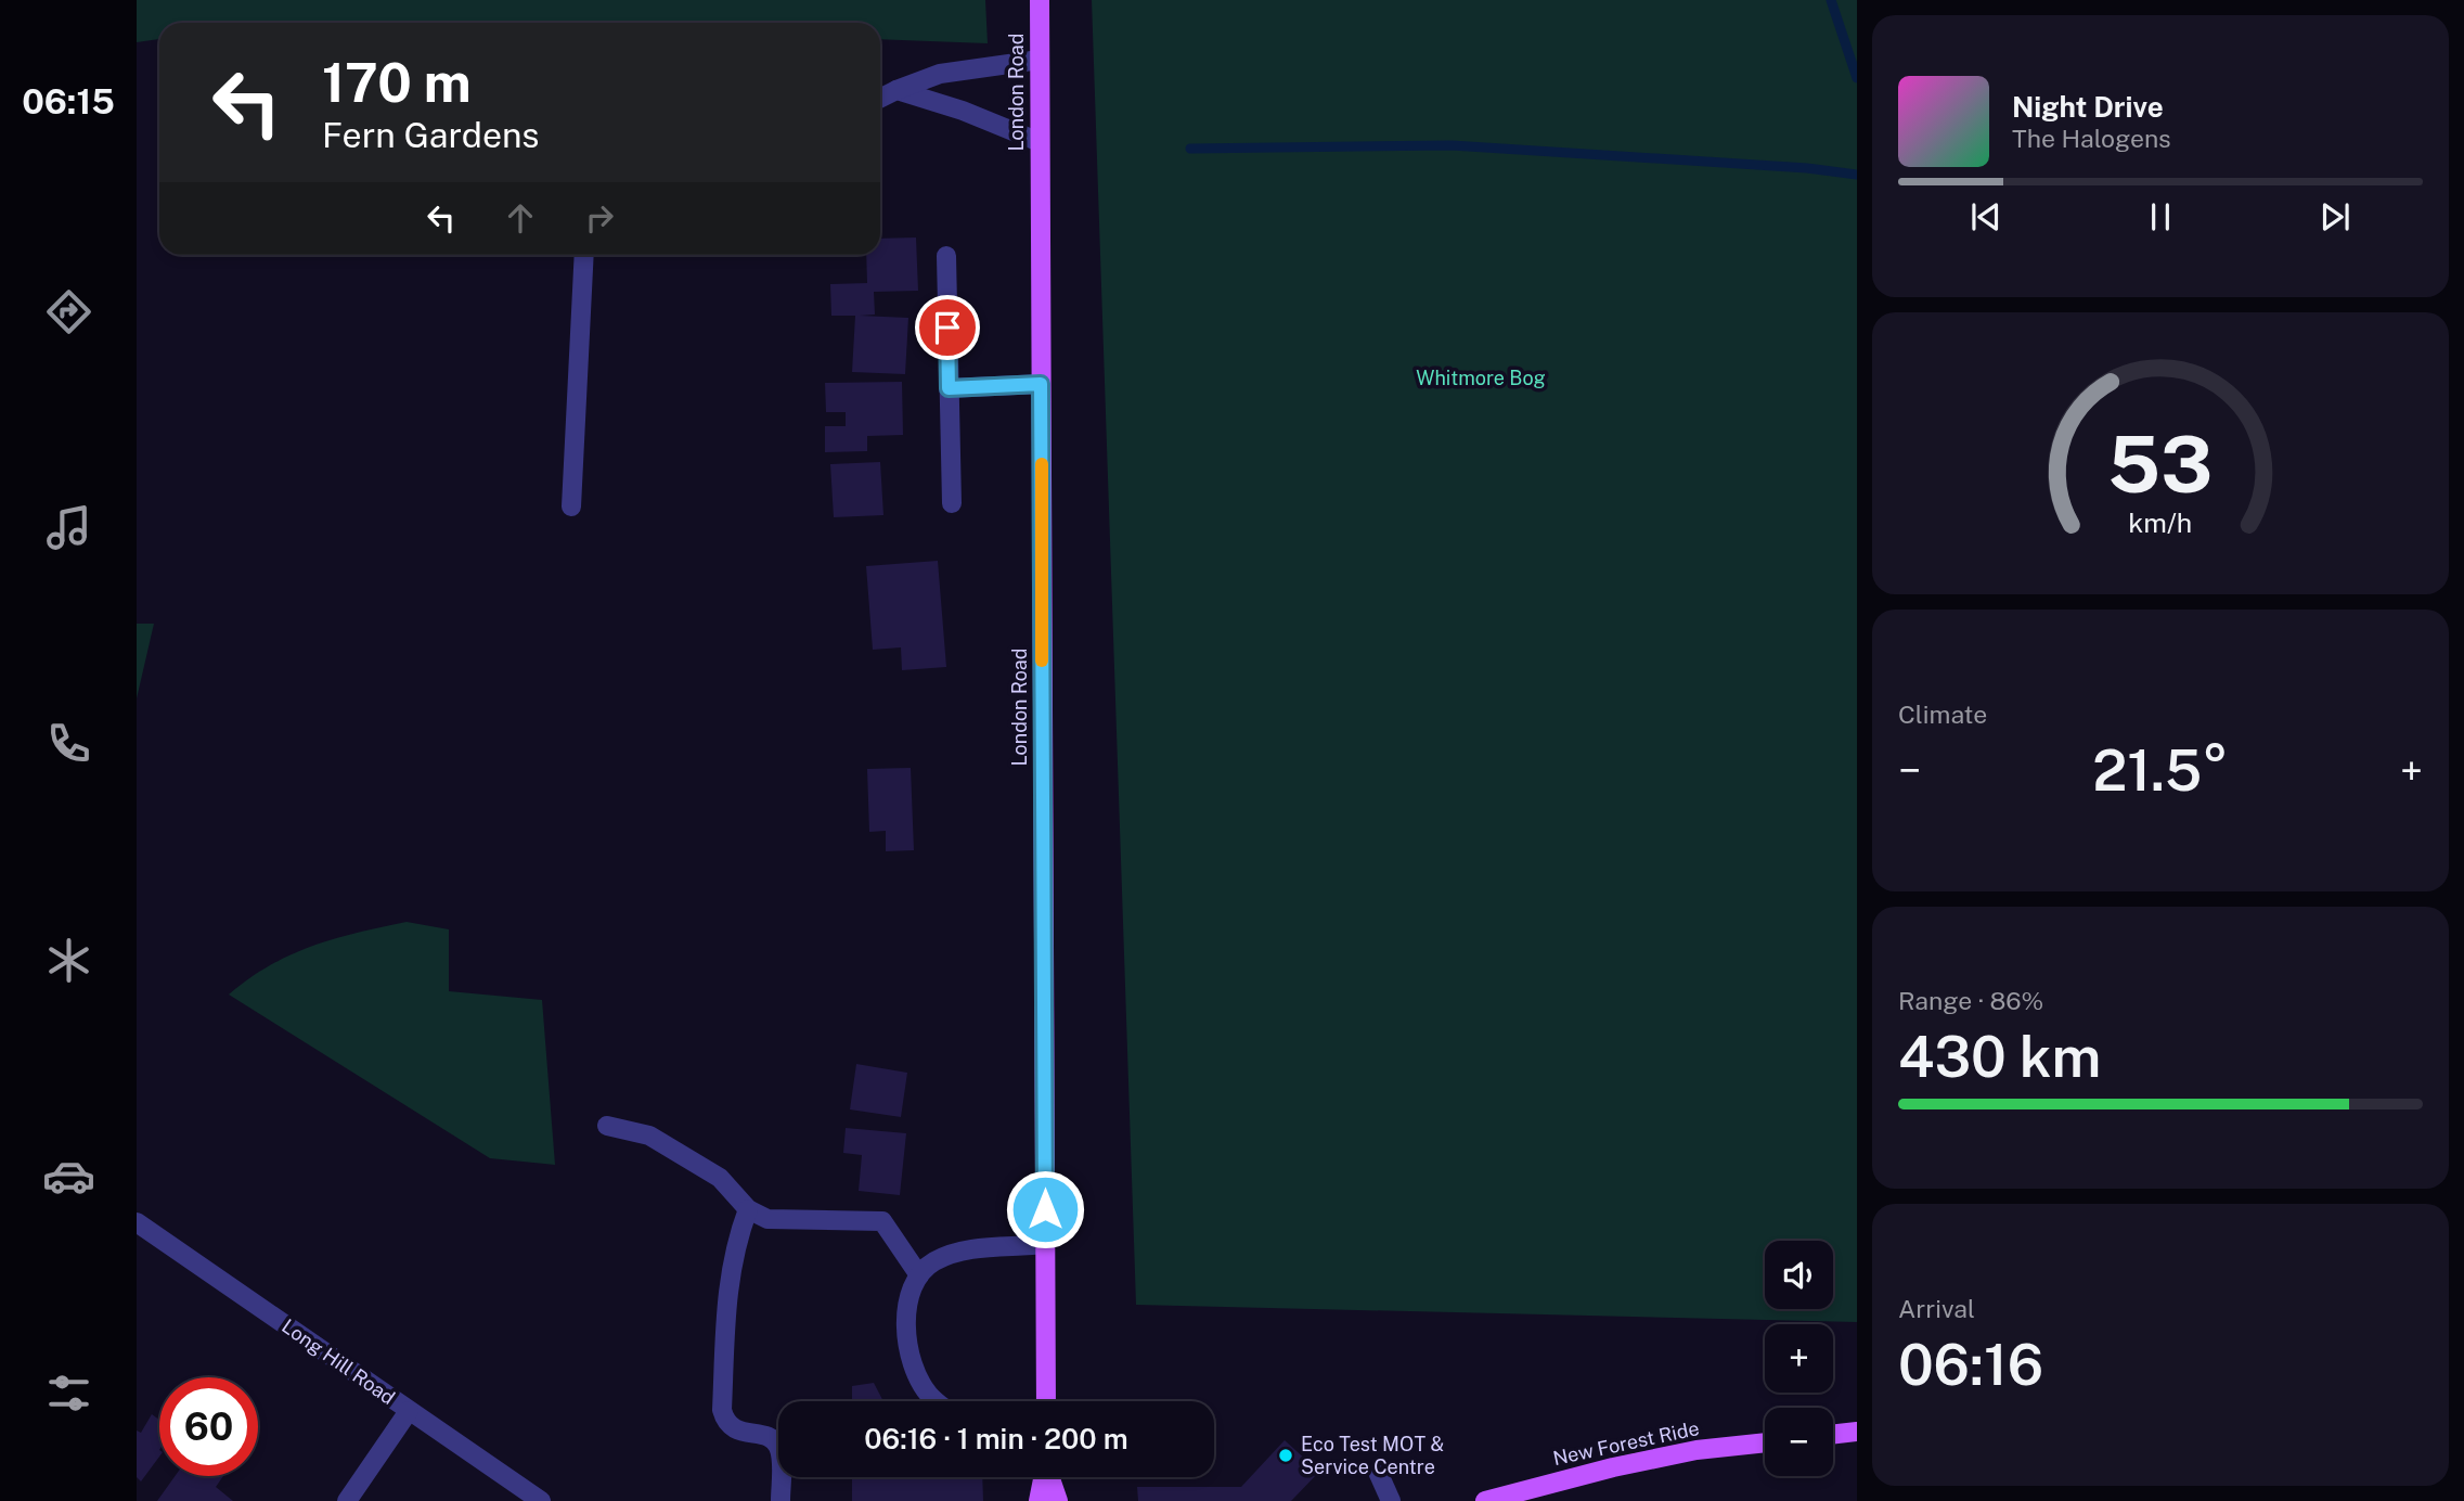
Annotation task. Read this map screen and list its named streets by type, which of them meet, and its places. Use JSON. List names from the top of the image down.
{
  "streets": {
    "main road": ["London Road", "New Forest Ride"],
    "street": ["Long Hill Road"]
  },
  "parks": ["Whitmore Bog"],
  "places": ["Eco Test MOT & Service Centre"],
  "page": {
    "tabs": "06:15",
    "turn": ["170 m", "Fern Gardens"],
    "song": ["Night Drive", "The Halogens"],
    "tile": [
      "Climate",
      ["Range · 86%", "430 km"],
      ["Arrival", "06:16"]
    ],
    "heat": ["−", "21.5°", "+"],
    "map_buttons": ["+", "−"],
    "limit": "60",
    "trip": "06:16 · 1 min · 200 m",
    "gauge": ["53", "km/h"]
  }
}
